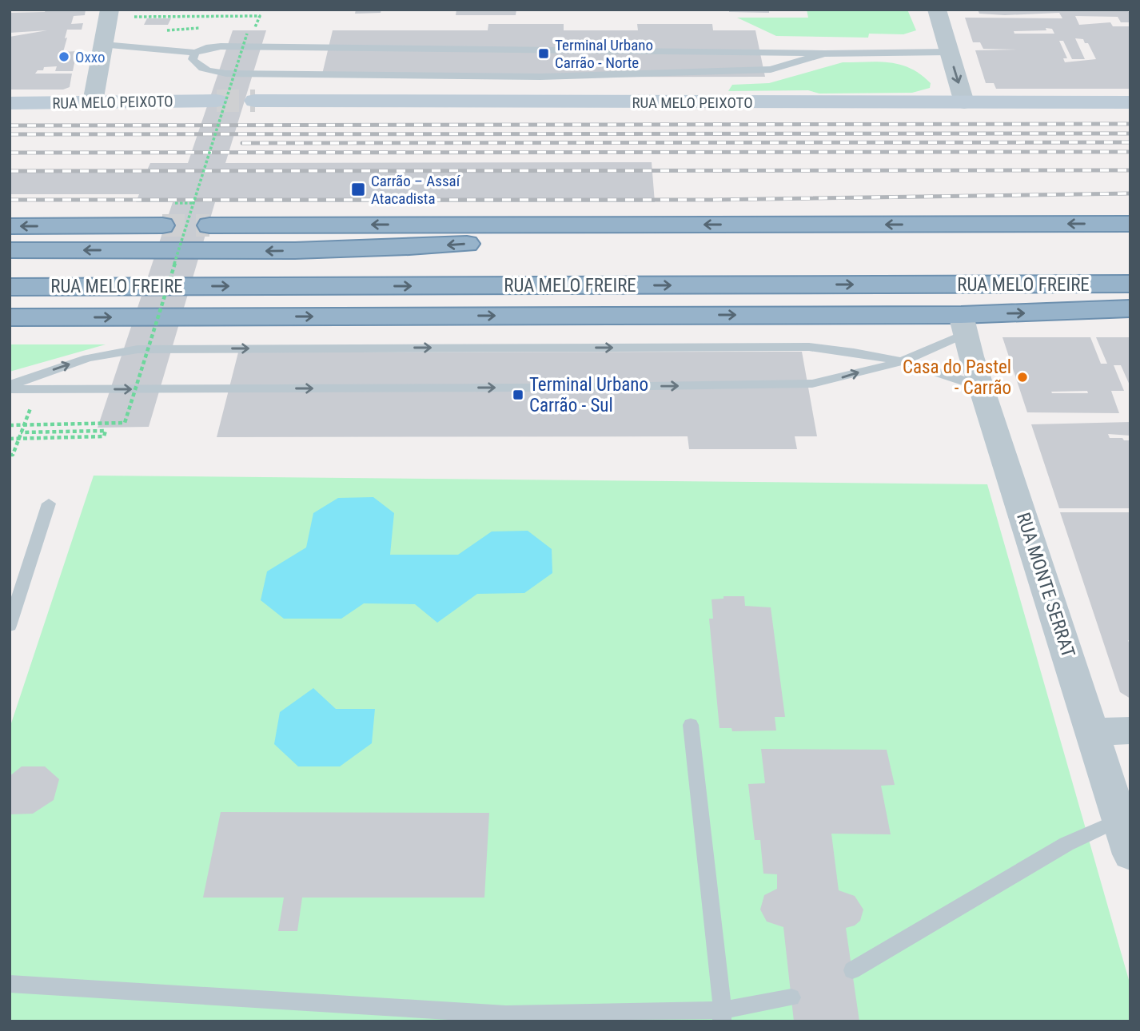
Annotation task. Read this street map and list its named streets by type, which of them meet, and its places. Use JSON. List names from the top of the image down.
{
  "streets": {
    "highway": ["RUA MELO FREIRE"],
    "main road": ["RUA MELO PEIXOTO"],
    "street": ["RUA MONTE SERRAT"]
  },
  "places": {
    "transit": ["Terminal Urbano Carrão - Norte", "Carrão – Assaí Atacadista", "Terminal Urbano Carrão - Sul"],
    "other": ["Oxxo", "Casa do Pastel - Carrão"]
  }
}
